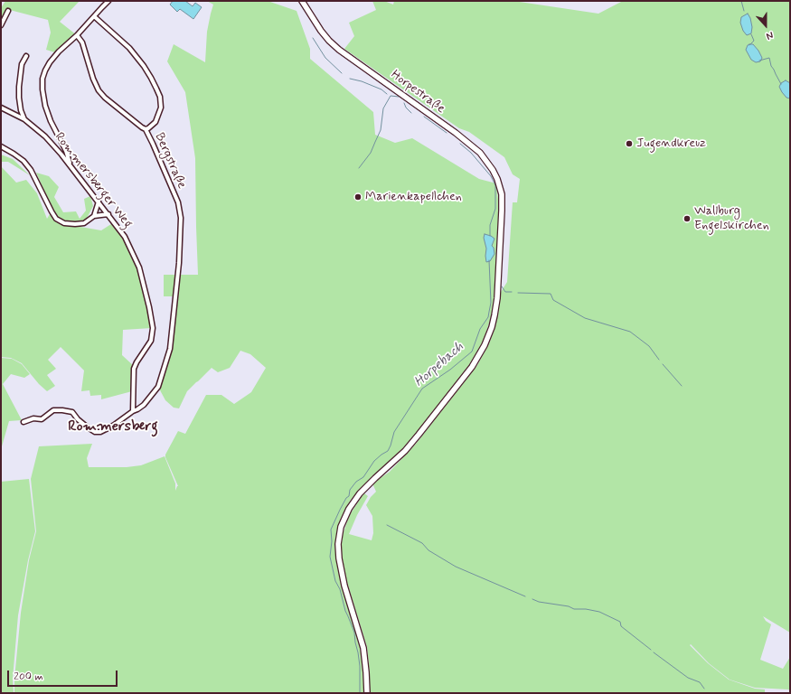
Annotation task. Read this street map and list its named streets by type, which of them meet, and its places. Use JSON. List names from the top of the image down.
{
  "streets": {
    "street": ["Horpestraße", "Bergstraße", "Rommersberger Weg"]
  },
  "crossings": [
    ["Bergstraße", "Rommersberger Weg"]
  ],
  "districts": ["Rommersberg"],
  "water": ["Horpebach"],
  "places": ["Jugendkreuz", "Marienkapellchen", "Wallburg Engelskirchen"],
  "scale_bar": "200 m",
  "north": "bottom"
}
